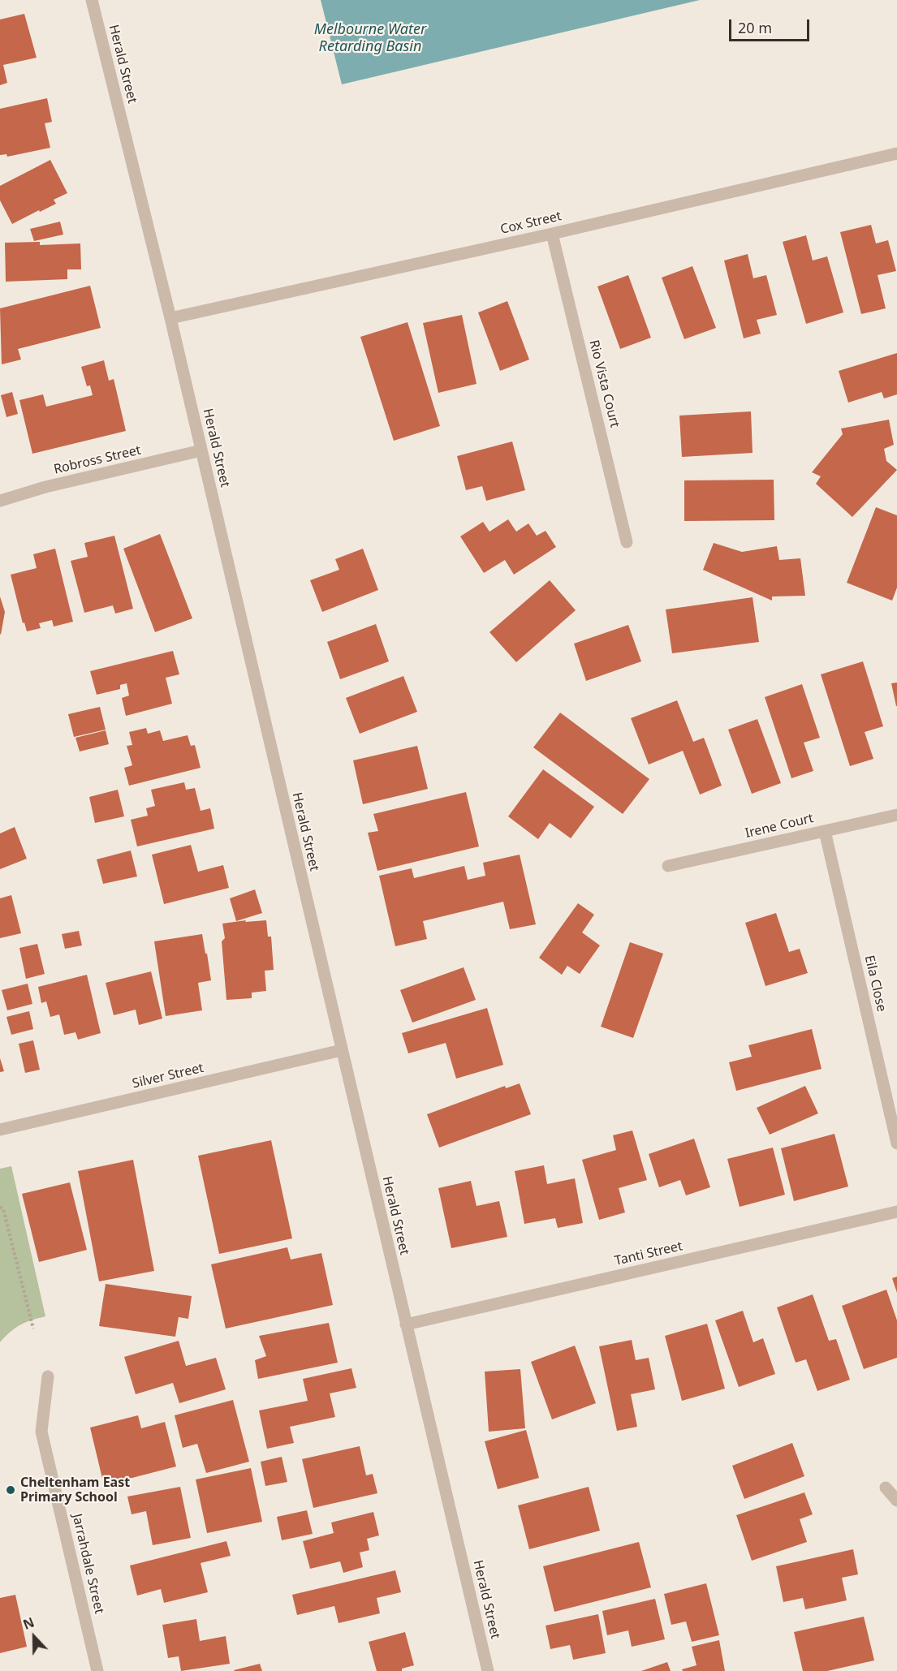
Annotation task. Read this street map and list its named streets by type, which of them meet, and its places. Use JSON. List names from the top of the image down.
{
  "streets": {
    "street": [
      "Herald Street",
      "Cox Street",
      "Rio Vista Court",
      "Robross Street",
      "Irene Court",
      "Eila Close",
      "Silver Street",
      "Tanti Street",
      "Jarrahdale Street"
    ]
  },
  "crossings": [
    ["Herald Street", "Cox Street"],
    ["Herald Street", "Robross Street"],
    ["Herald Street", "Silver Street"],
    ["Herald Street", "Tanti Street"],
    ["Cox Street", "Rio Vista Court"],
    ["Irene Court", "Eila Close"]
  ],
  "water": ["Melbourne Water Retarding Basin"],
  "places": ["Cheltenham East Primary School"],
  "scale_bar": "20 m",
  "north": "top"
}
